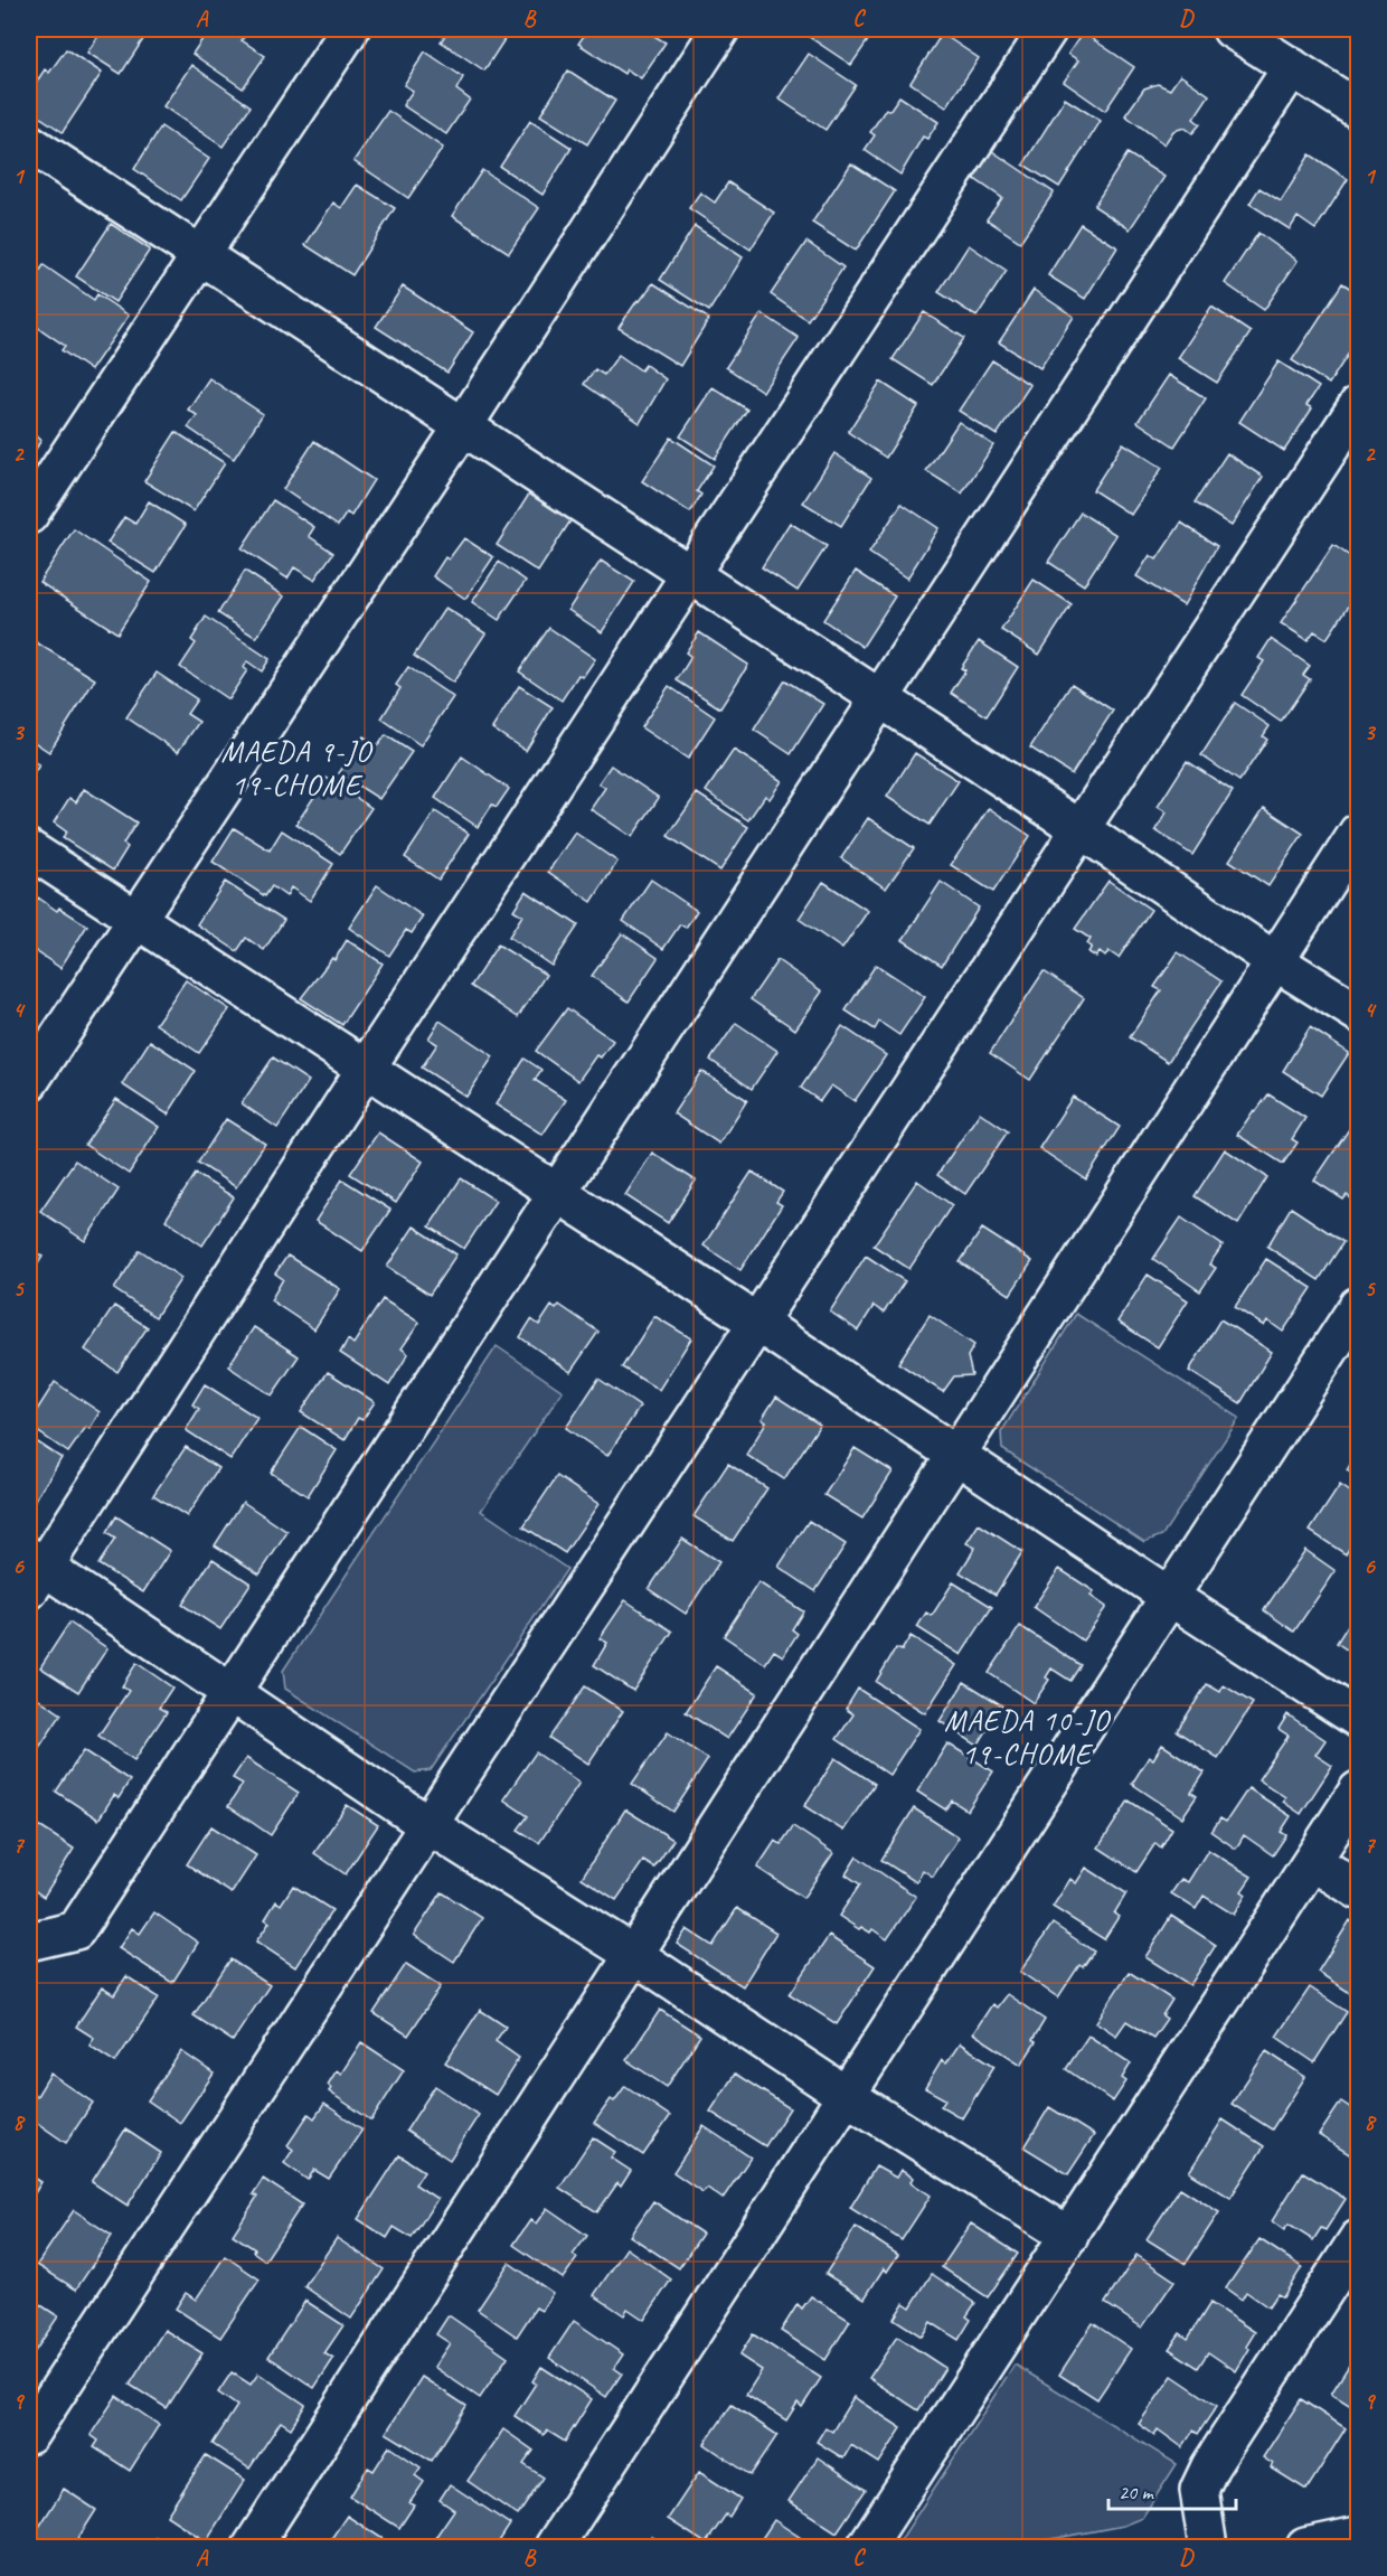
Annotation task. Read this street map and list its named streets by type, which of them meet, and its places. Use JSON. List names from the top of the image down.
{
  "districts": ["MAEDA 9-JO 19-CHOME", "MAEDA 10-JO 19-CHOME"],
  "scale_bar": "20 m",
  "grid": {
    "columns": [
      "A",
      "B",
      "C",
      "D"
    ],
    "rows": [
      "1",
      "2",
      "3",
      "4",
      "5",
      "6",
      "7",
      "8",
      "9"
    ]
  }
}
